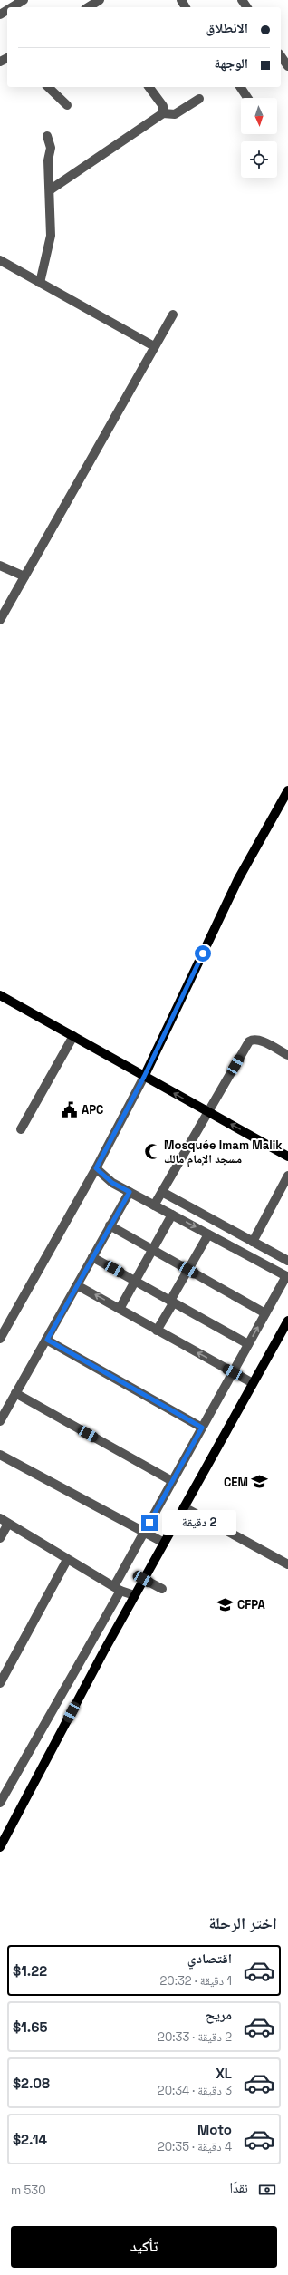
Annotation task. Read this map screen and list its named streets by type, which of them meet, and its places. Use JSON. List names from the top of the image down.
{
  "places": {
    "public building": ["APC"],
    "mosque": ["Mosquée Imam Malik مسجد الإمام مالك"],
    "school or university": ["CEM", "CFPA"]
  },
  "north": "bottom",
  "page": {
    "banner": ["الانطلاق", "الوجهة"],
    "bubble": "2 دقيقة",
    "heading": "اختر الرحلة",
    "list": [
      {
        "name": "اقتصادي",
        "note": "1 دقيقة · 20:32",
        "value": "$1.22"
      },
      {
        "name": "مريح",
        "note": "2 دقيقة · 20:33",
        "value": "$1.65"
      },
      {
        "name": "XL",
        "note": "3 دقيقة · 20:34",
        "value": "$2.08"
      },
      {
        "name": "Moto",
        "note": "4 دقيقة · 20:35",
        "value": "$2.14"
      }
    ],
    "pay": ["نقدًا", "530 m"],
    "buttons": "تأكيد"
  }
}
